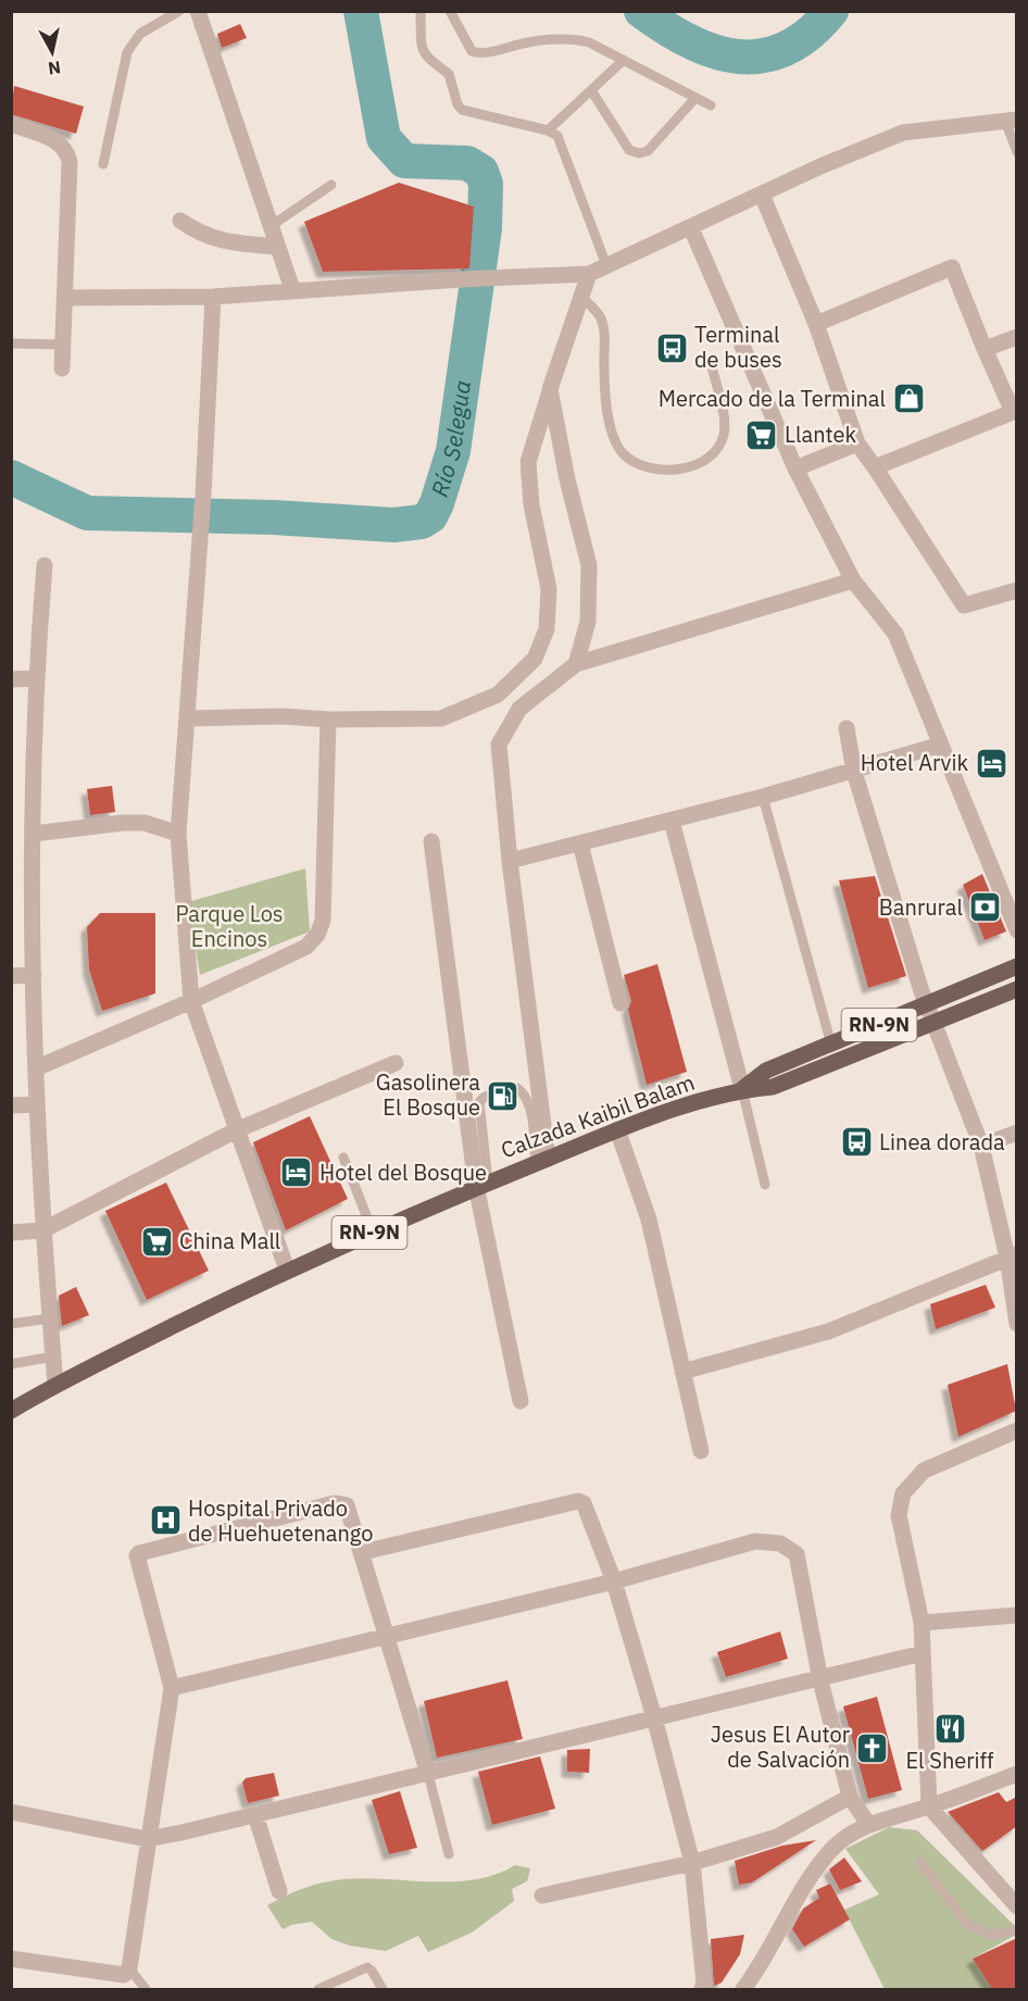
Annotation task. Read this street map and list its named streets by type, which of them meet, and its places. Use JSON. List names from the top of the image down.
{
  "streets": {
    "main road": ["RN-9N", "Calzada Kaibil Balam"]
  },
  "water": ["Río Selegua"],
  "parks": ["Parque Los Encinos"],
  "places": {
    "bus stop": ["Terminal de buses", "Linea dorada"],
    "shop": ["Mercado de la Terminal"],
    "supermarket": ["Llantek", "China Mall"],
    "hotel": ["Hotel Arvik", "Hotel del Bosque"],
    "bank": ["Banrural"],
    "fuel station": ["Gasolinera El Bosque"],
    "hospital": ["Hospital Privado de Huehuetenango"],
    "restaurant": ["El Sheriff"],
    "church": ["Jesus El Autor de Salvación"]
  },
  "north": "bottom"
}
